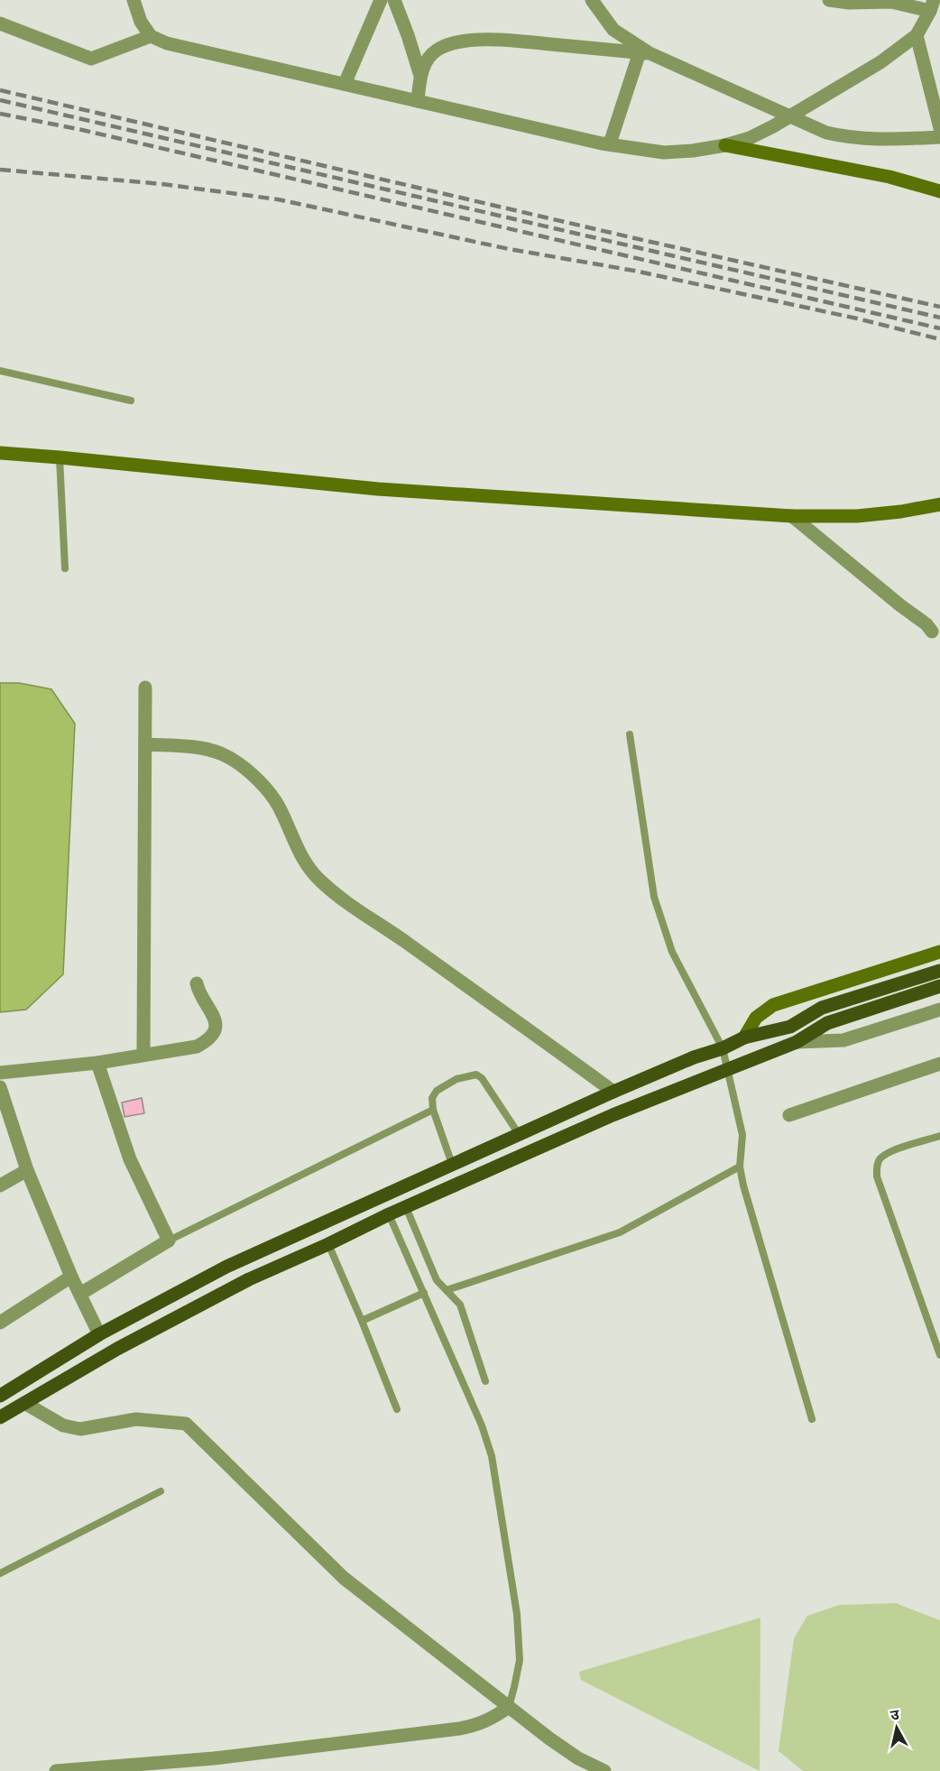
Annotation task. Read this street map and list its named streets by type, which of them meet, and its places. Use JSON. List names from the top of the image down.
{
  "north": "top"
}
